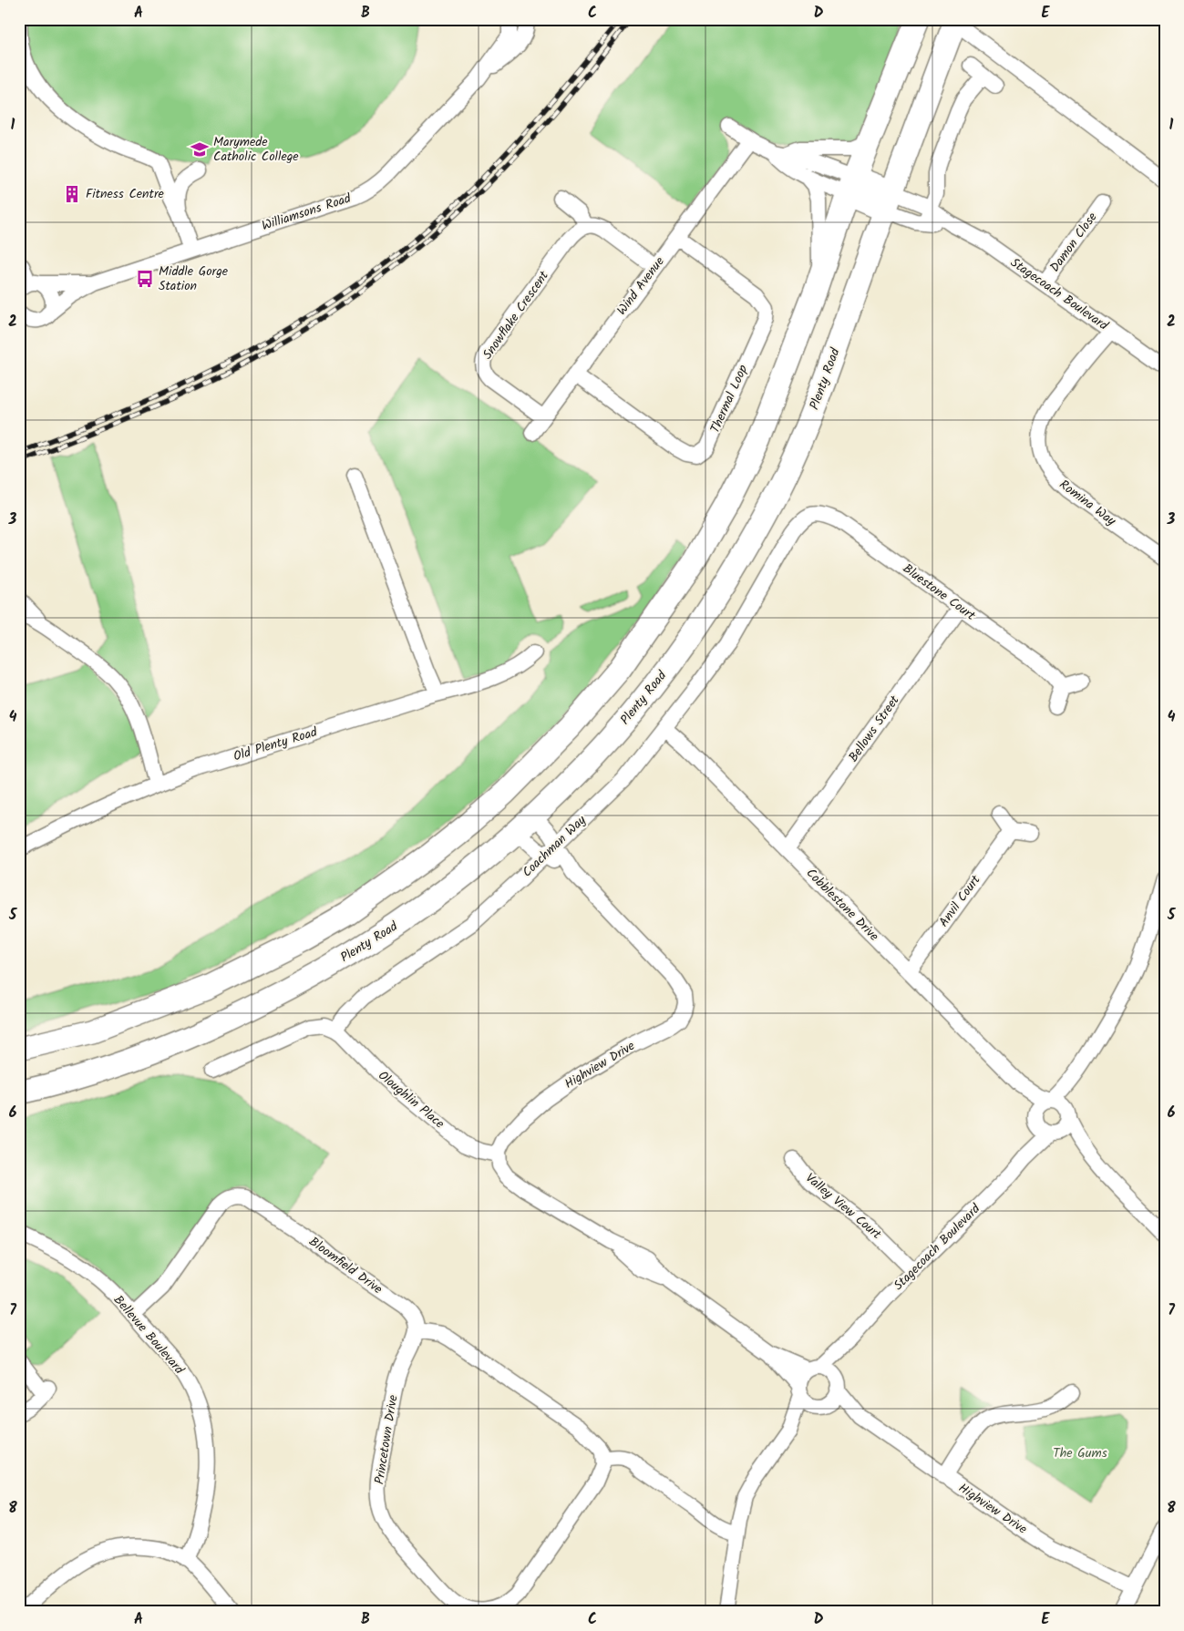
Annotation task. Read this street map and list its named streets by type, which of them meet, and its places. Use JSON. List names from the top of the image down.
{
  "streets": {
    "highway": ["Plenty Road"],
    "street": [
      "Williamsons Road",
      "Damon Close",
      "Wind Avenue",
      "Stagecoach Boulevard",
      "Snowflake Crescent",
      "Thermal Loop",
      "Romina Way",
      "Bluestone Court",
      "Bellows Street",
      "Old Plenty Road",
      "Coachman Way",
      "Anvil Court",
      "Cobblestone Drive",
      "Highview Drive",
      "Oloughlin Place",
      "Valley View Court",
      "Bloomfield Drive",
      "Bellevue Boulevard",
      "Princetown Drive"
    ]
  },
  "crossings": [
    ["Damon Close", "Stagecoach Boulevard"],
    ["Wind Avenue", "Snowflake Crescent"],
    ["Wind Avenue", "Thermal Loop"],
    ["Stagecoach Boulevard", "Plenty Road"],
    ["Stagecoach Boulevard", "Romina Way"],
    ["Stagecoach Boulevard", "Cobblestone Drive"],
    ["Stagecoach Boulevard", "Highview Drive"],
    ["Stagecoach Boulevard", "Valley View Court"],
    ["Plenty Road", "Highview Drive"],
    ["Bluestone Court", "Bellows Street"],
    ["Bluestone Court", "Coachman Way"],
    ["Bellows Street", "Cobblestone Drive"],
    ["Coachman Way", "Cobblestone Drive"],
    ["Coachman Way", "Highview Drive"],
    ["Coachman Way", "Oloughlin Place"],
    ["Anvil Court", "Cobblestone Drive"],
    ["Highview Drive", "Oloughlin Place"],
    ["Bloomfield Drive", "Bellevue Boulevard"],
    ["Bloomfield Drive", "Princetown Drive"]
  ],
  "parks": ["The Gums"],
  "places": {
    "school or university": ["Marymede Catholic College"],
    "building": ["Fitness Centre"],
    "bus stop": ["Middle Gorge Station"]
  },
  "grid": {
    "columns": [
      "A",
      "B",
      "C",
      "D",
      "E"
    ],
    "rows": [
      "1",
      "2",
      "3",
      "4",
      "5",
      "6",
      "7",
      "8"
    ]
  }
}
